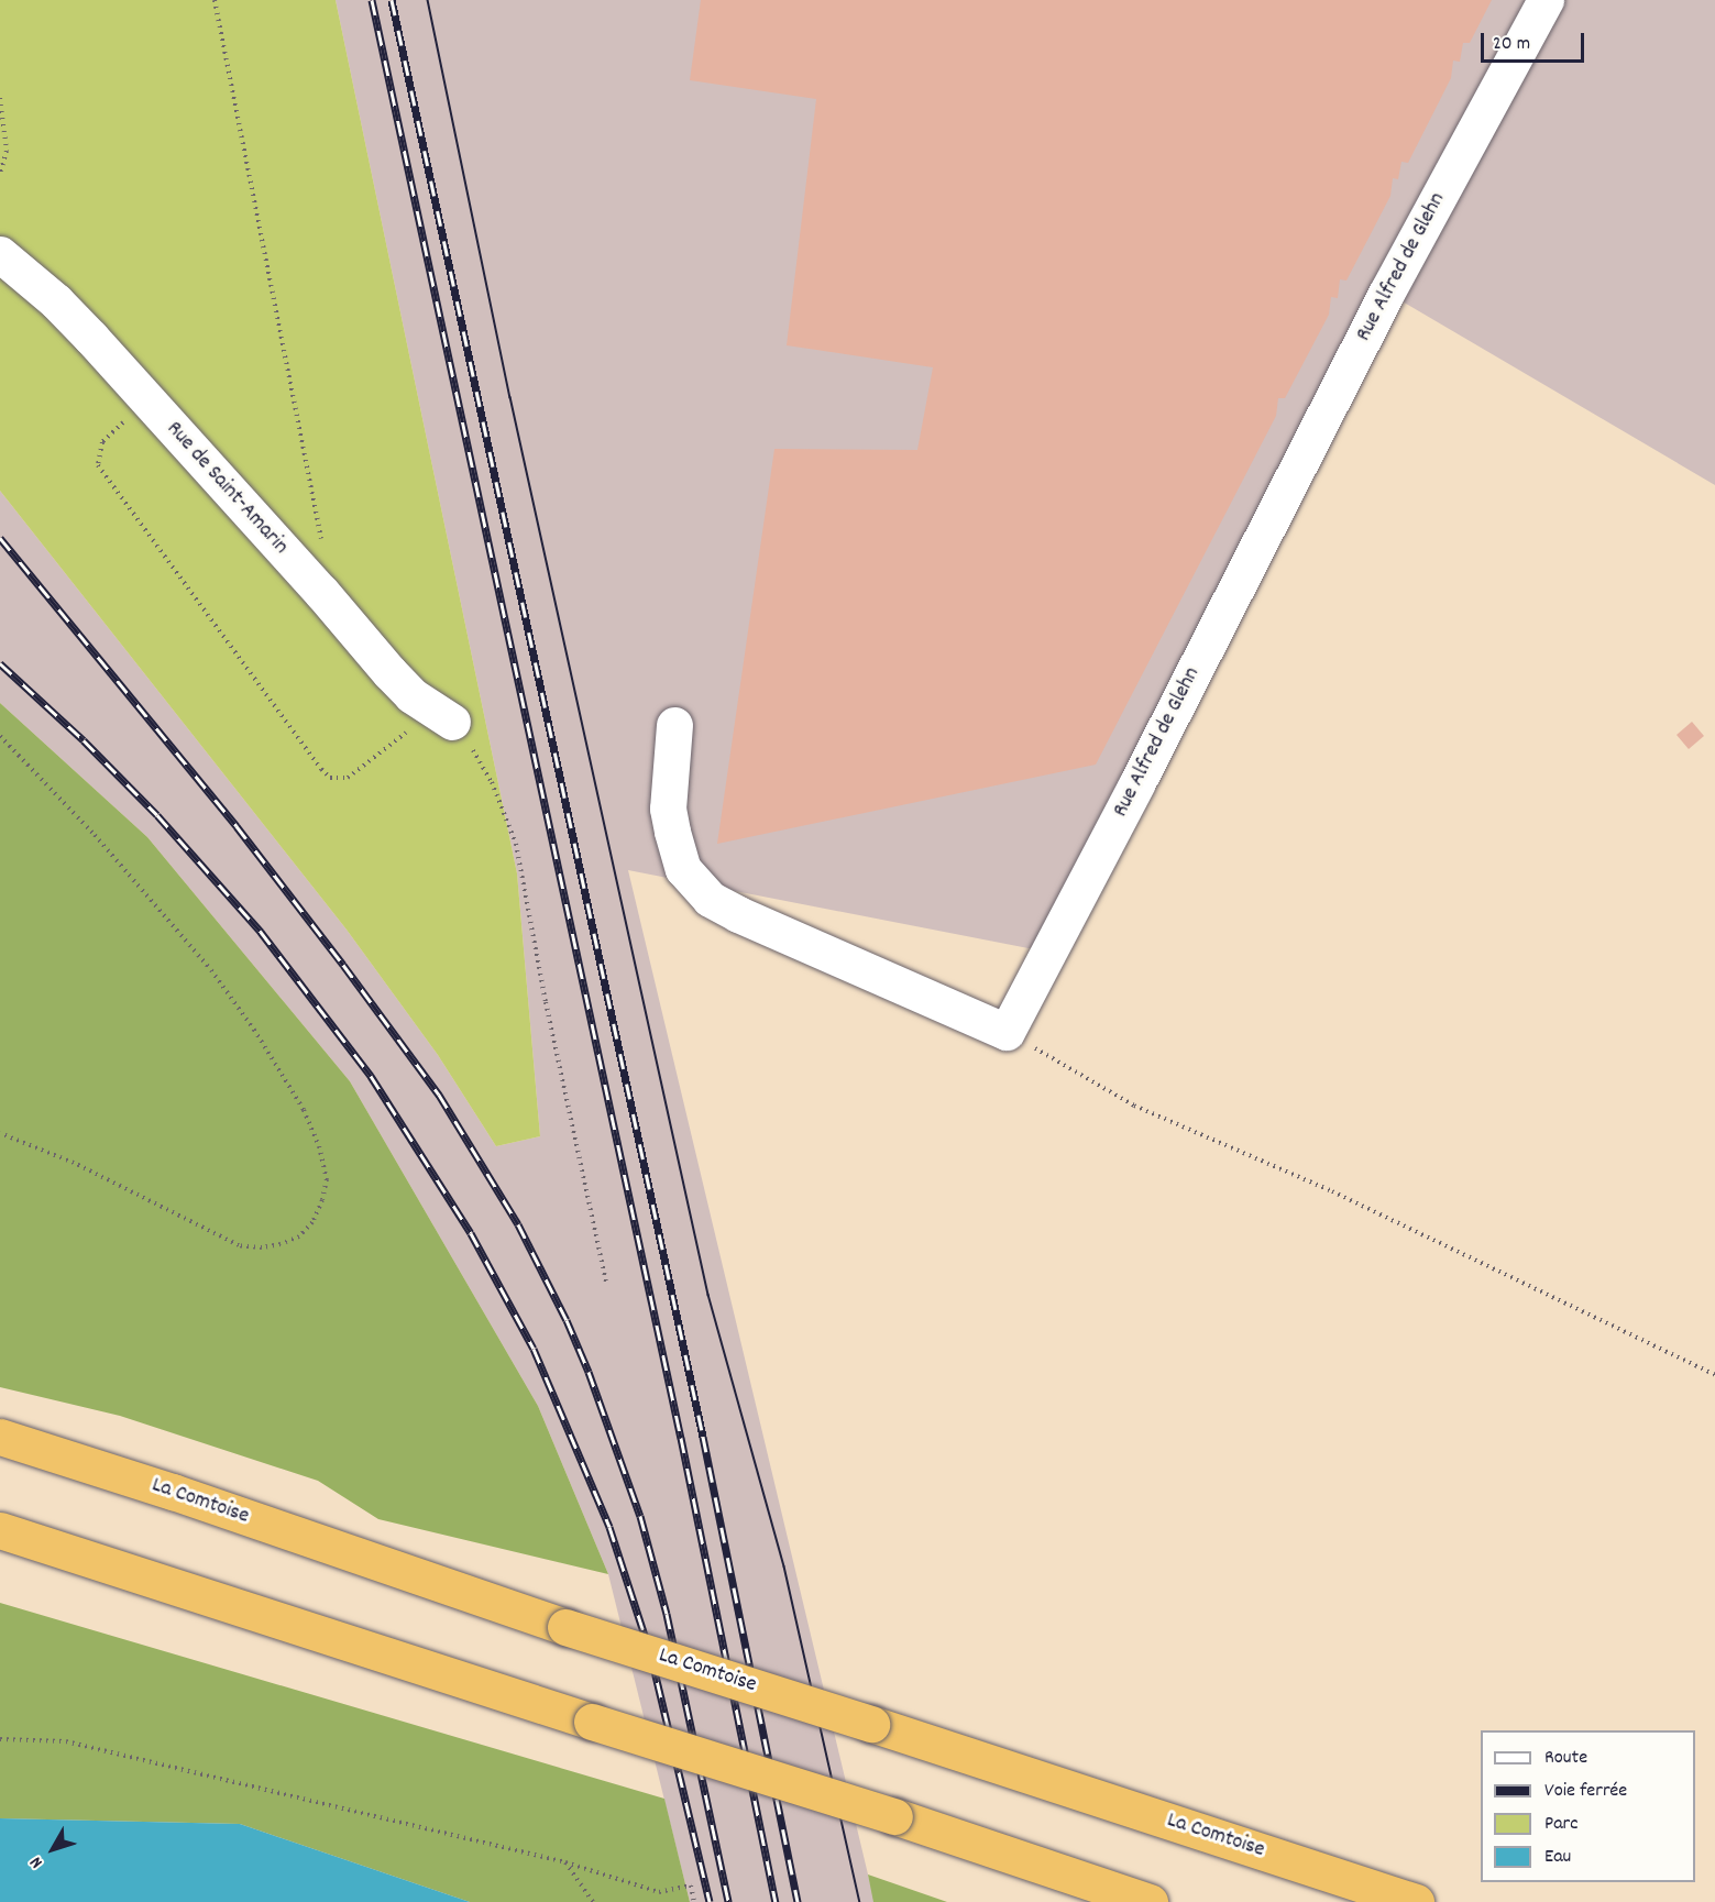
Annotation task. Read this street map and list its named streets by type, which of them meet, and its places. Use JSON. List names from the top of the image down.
{
  "streets": {
    "highway": ["La Comtoise"],
    "lane": ["Rue Alfred de Glehn", "Rue de Saint-Amarin"]
  },
  "legend": [
    "Route",
    "Voie ferrée",
    "Parc",
    "Eau"
  ],
  "scale_bar": "20 m",
  "north": "bottom left"
}
